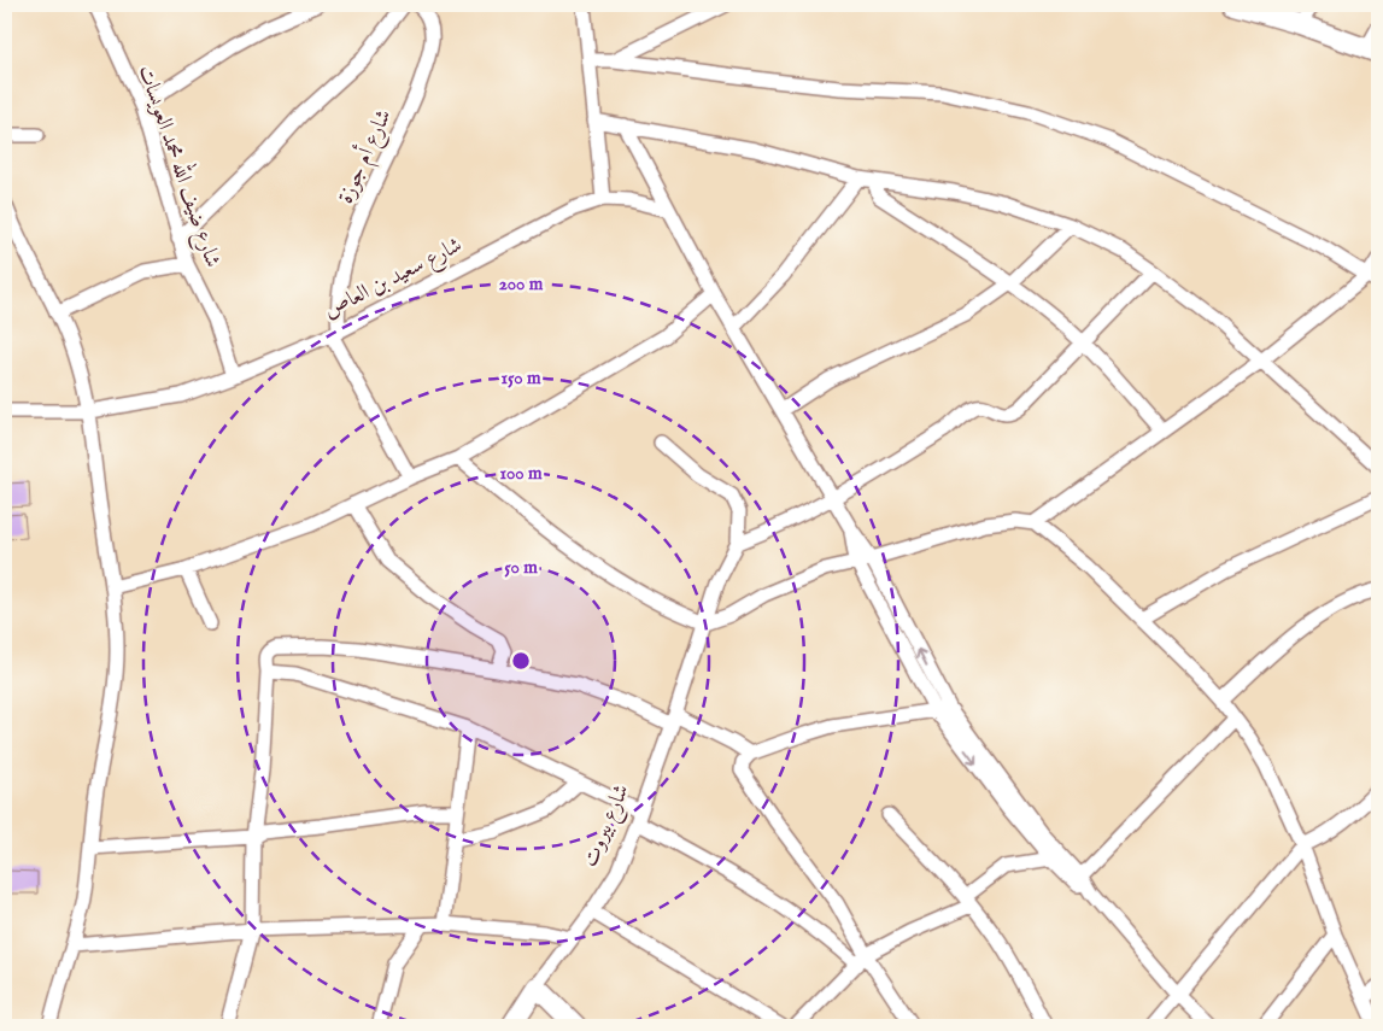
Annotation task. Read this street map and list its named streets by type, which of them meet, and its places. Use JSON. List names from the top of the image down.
{
  "streets": {
    "street": [
      "شارع أم جوزة",
      "شارع ضيف الله محمد العويسات",
      "شارع سعيد بن العاص",
      "شارع بيروت"
    ]
  },
  "crossings": [
    ["شارع أم جوزة", "شارع سعيد بن العاص"],
    ["شارع ضيف الله محمد العويسات", "شارع سعيد بن العاص"]
  ],
  "rings": [
    "200 m",
    "150 m",
    "100 m",
    "50 m"
  ]
}
